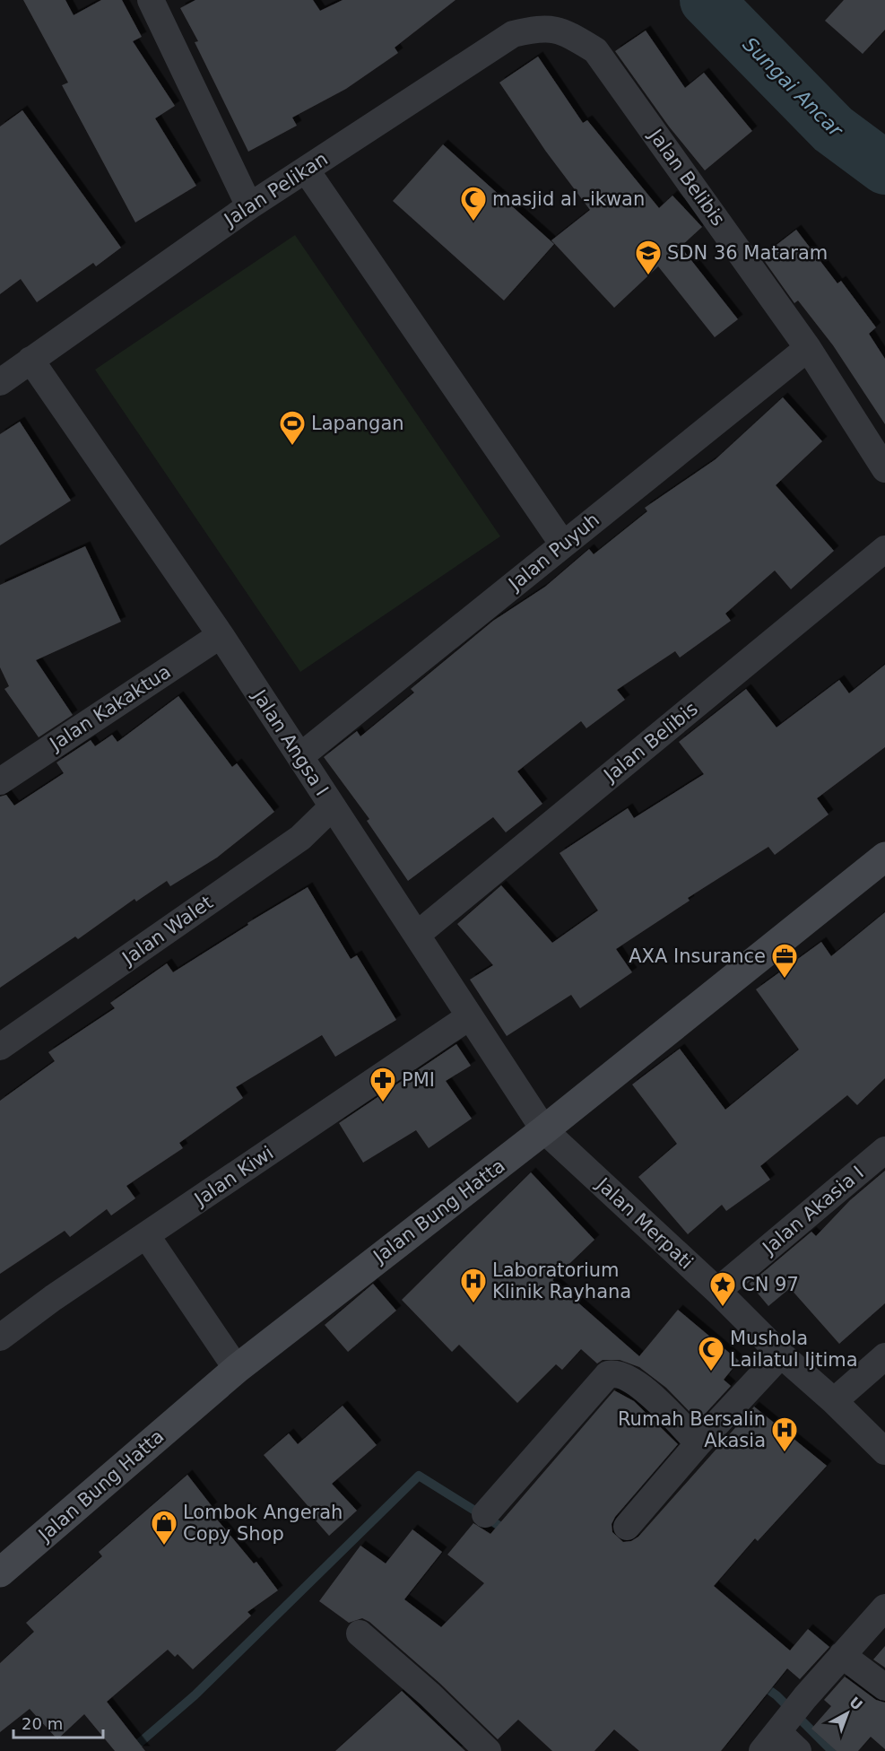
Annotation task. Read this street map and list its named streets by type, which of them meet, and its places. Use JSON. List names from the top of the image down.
{
  "streets": {
    "main road": ["Jalan Bung Hatta"],
    "street": [
      "Jalan Belibis",
      "Jalan Pelikan",
      "Jalan Puyuh",
      "Jalan Kakaktua",
      "Jalan Angsa I",
      "Jalan Walet",
      "Jalan Kiwi",
      "Jalan Akasia I",
      "Jalan Merpati"
    ]
  },
  "crossings": [
    ["Jalan Belibis", "Jalan Pelikan"],
    ["Jalan Belibis", "Jalan Puyuh"],
    ["Jalan Belibis", "Jalan Angsa I"],
    ["Jalan Pelikan", "Jalan Angsa I"],
    ["Jalan Puyuh", "Jalan Angsa I"],
    ["Jalan Kakaktua", "Jalan Angsa I"],
    ["Jalan Angsa I", "Jalan Walet"],
    ["Jalan Angsa I", "Jalan Kiwi"],
    ["Jalan Angsa I", "Jalan Bung Hatta"],
    ["Jalan Angsa I", "Jalan Merpati"],
    ["Jalan Akasia I", "Jalan Merpati"],
    ["Jalan Bung Hatta", "Jalan Merpati"]
  ],
  "water": ["Sungai Ancar"],
  "places": {
    "mosque": ["masjid al -ikwan", "Mushola Lailatul Ijtima"],
    "school or university": ["SDN 36 Mataram"],
    "sports": ["Lapangan"],
    "office": ["AXA Insurance"],
    "pharmacy": ["PMI"],
    "hospital": ["Laboratorium Klinik Rayhana", "Rumah Bersalin Akasia"],
    "place": ["CN 97"],
    "shop": ["Lombok Angerah Copy Shop"]
  },
  "scale_bar": "20 m",
  "north": "top right"
}
